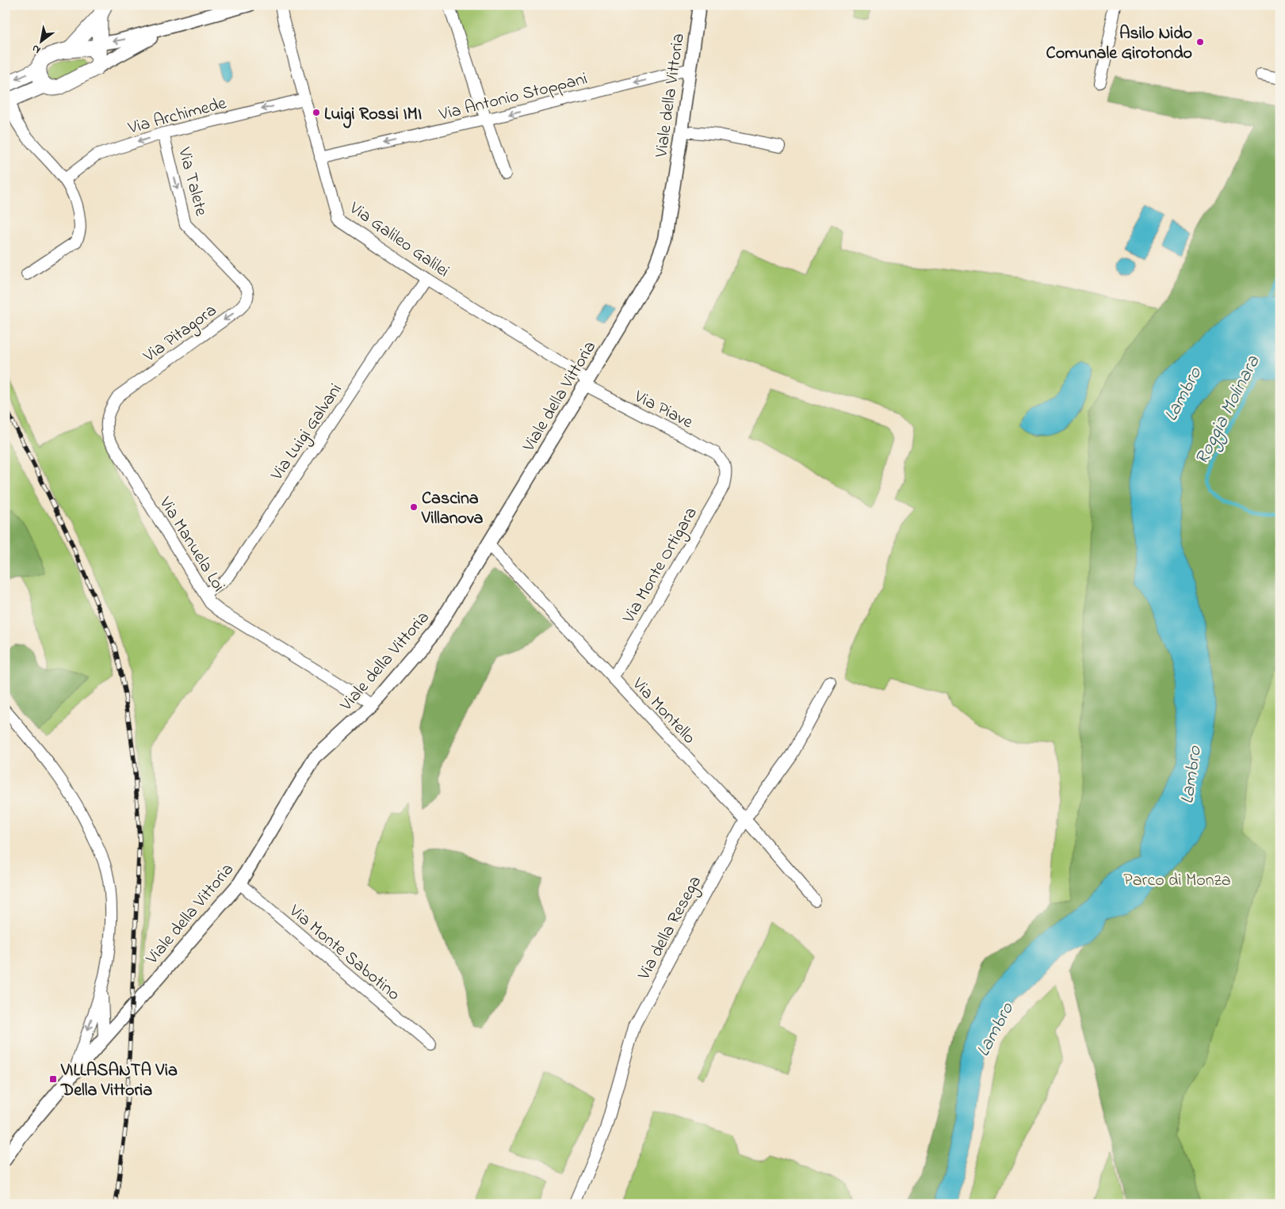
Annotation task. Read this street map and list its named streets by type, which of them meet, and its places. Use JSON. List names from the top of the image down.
{
  "streets": {
    "street": [
      "Via Antonio Stoppani",
      "Viale della Vittoria",
      "Via Archimede",
      "Via Talete",
      "Via Galileo Galilei",
      "Via Pitagora",
      "Via Piave",
      "Via Luigi Galvani",
      "Via Manuela Loi",
      "Via Monte Ortigara",
      "Via Montello",
      "Via della Resega",
      "Via Monte Sabotino"
    ]
  },
  "crossings": [
    ["Via Antonio Stoppani", "Viale della Vittoria"],
    ["Via Antonio Stoppani", "Via Galileo Galilei"],
    ["Viale della Vittoria", "Via Galileo Galilei"],
    ["Viale della Vittoria", "Via Piave"],
    ["Viale della Vittoria", "Via Manuela Loi"],
    ["Viale della Vittoria", "Via Montello"],
    ["Viale della Vittoria", "Via Monte Sabotino"],
    ["Via Archimede", "Via Talete"],
    ["Via Archimede", "Via Galileo Galilei"],
    ["Via Talete", "Via Pitagora"],
    ["Via Galileo Galilei", "Via Piave"],
    ["Via Galileo Galilei", "Via Luigi Galvani"],
    ["Via Pitagora", "Via Manuela Loi"],
    ["Via Piave", "Via Monte Ortigara"],
    ["Via Luigi Galvani", "Via Manuela Loi"],
    ["Via Monte Ortigara", "Via Montello"],
    ["Via Montello", "Via della Resega"]
  ],
  "one_way": [
    "Via Antonio Stoppani",
    "Via Archimede",
    "Via Talete",
    "Via Pitagora"
  ],
  "water": ["Lambro", "Roggia Molinara"],
  "parks": ["Parco di Monza"],
  "places": {
    "other": ["Asilo Nido Comunale Girotondo", "Luigi Rossi IMI", "Cascina Villanova"],
    "transit": ["VILLASANTA Via Della Vittoria"]
  },
  "north": "bottom left"
}
